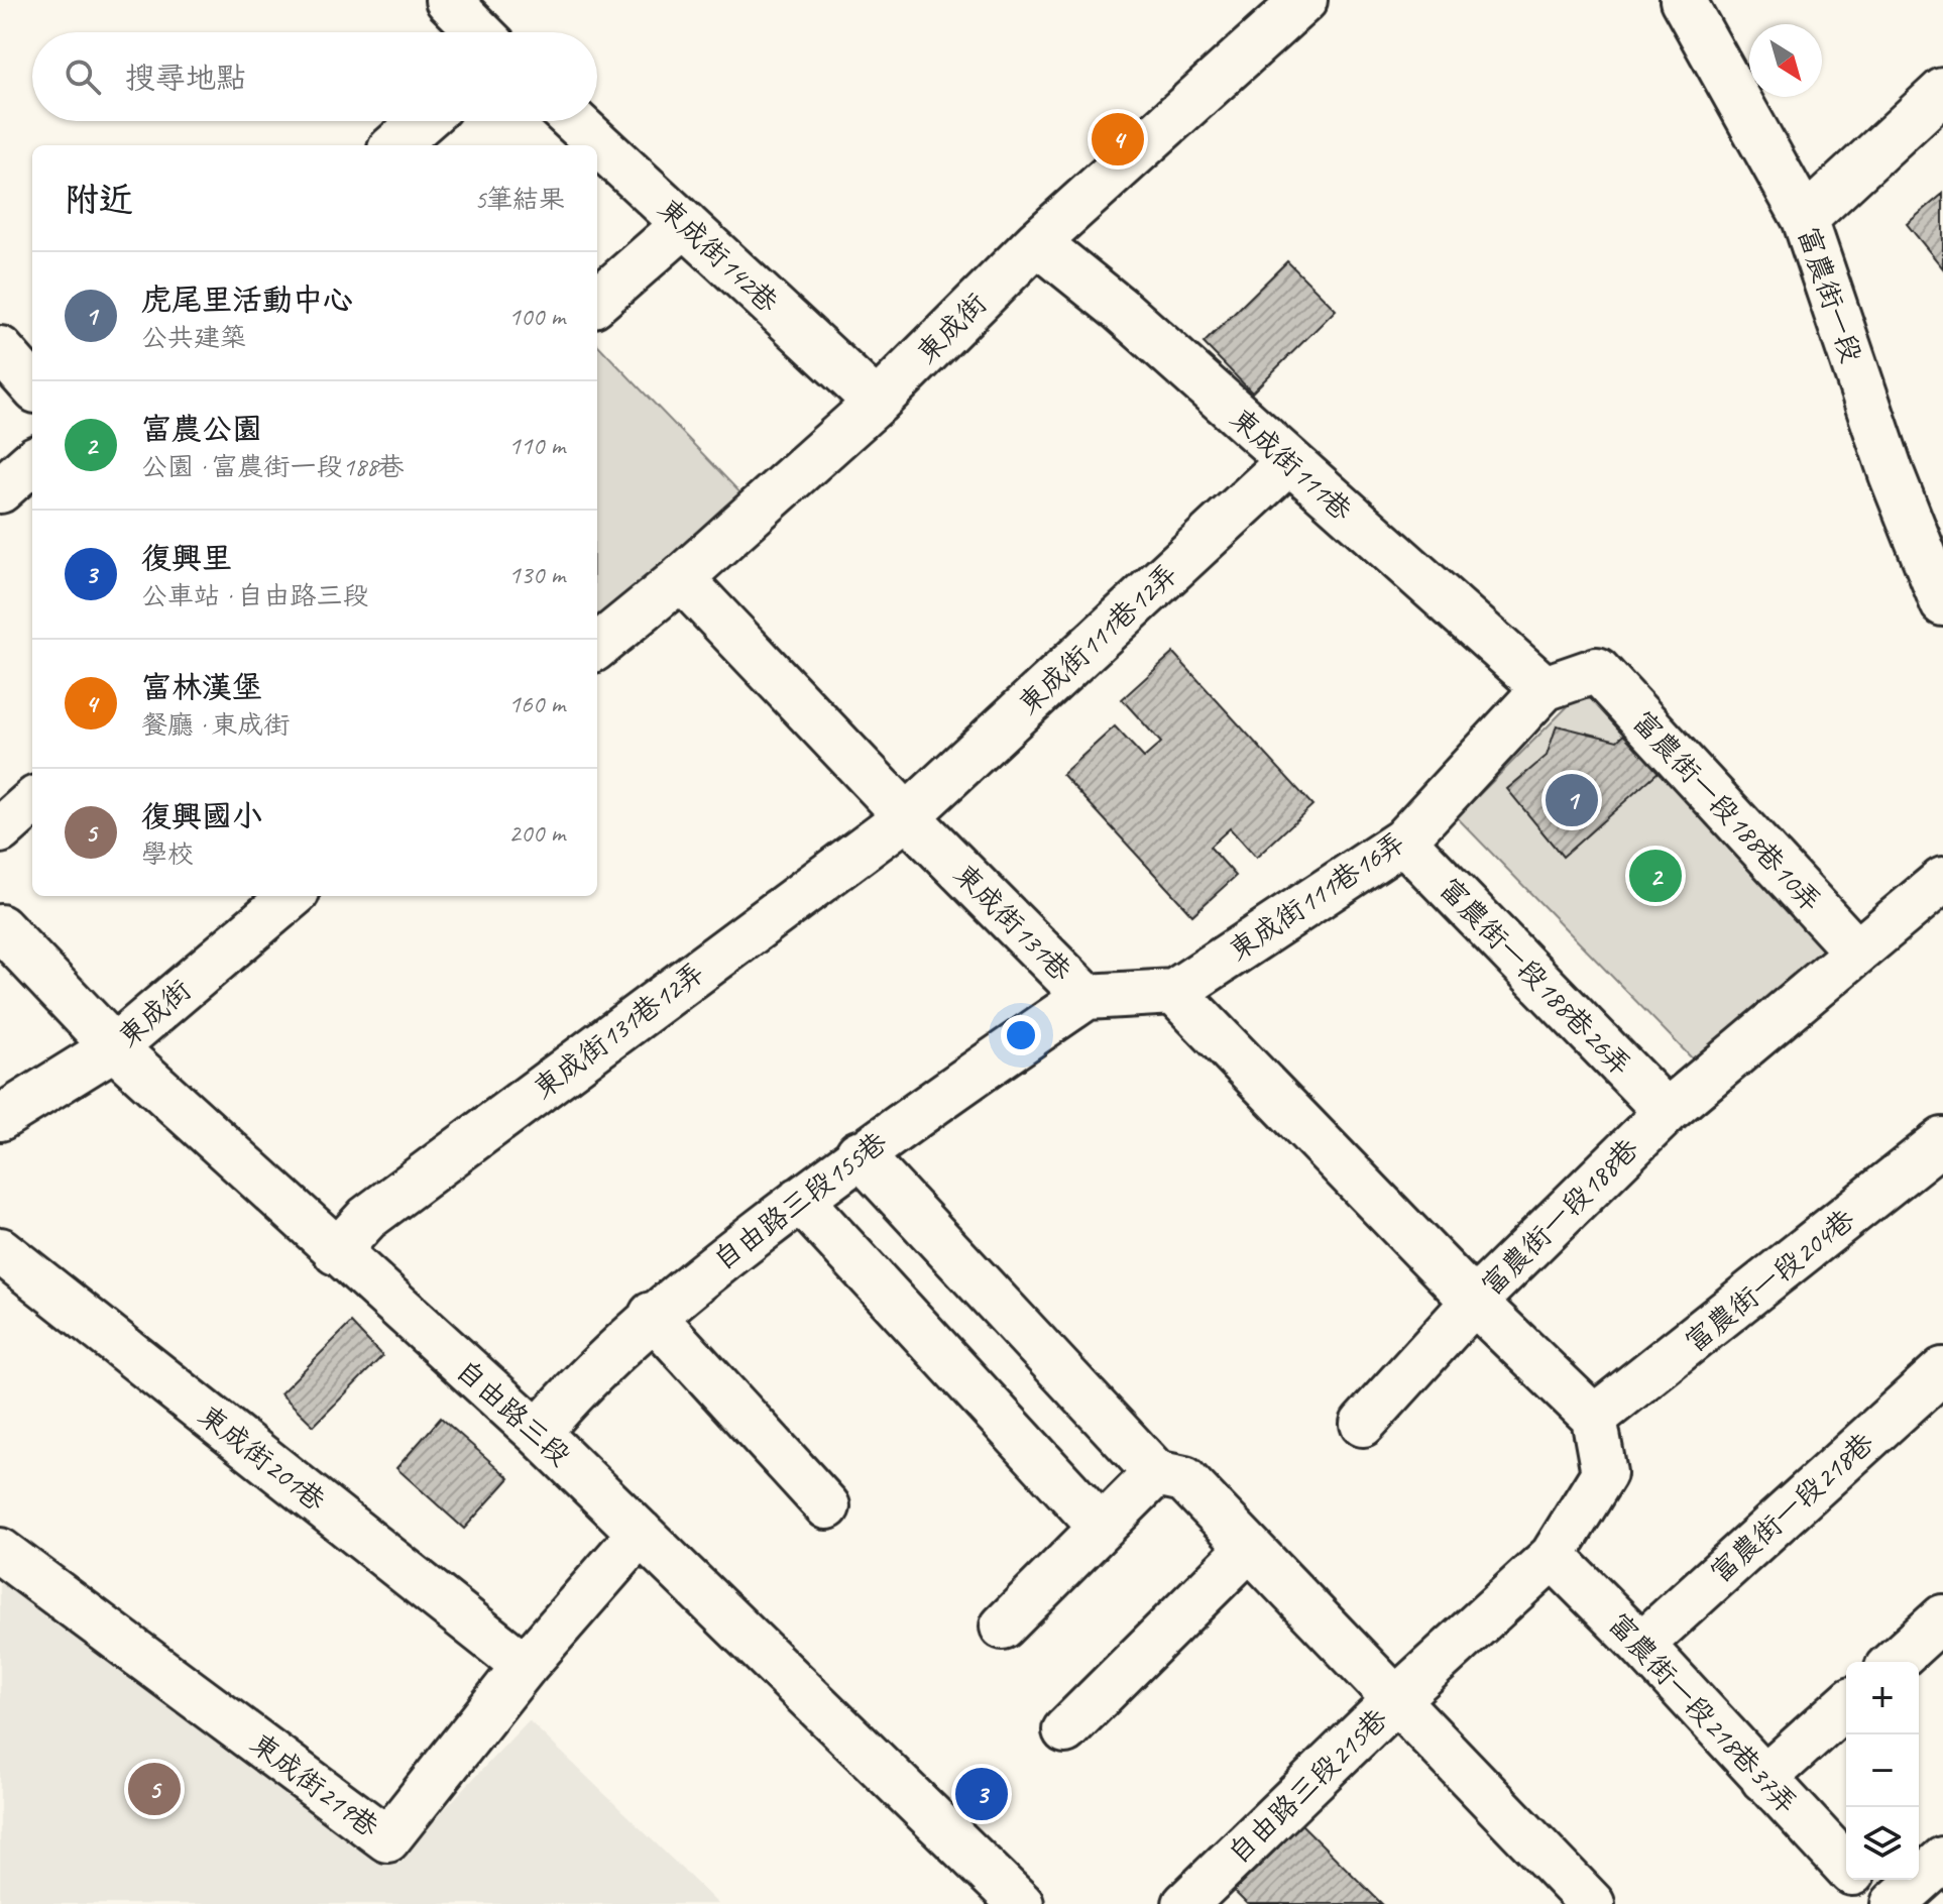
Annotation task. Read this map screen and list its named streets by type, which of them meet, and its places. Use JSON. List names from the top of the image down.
{
  "streets": {
    "street": [
      "東成街142巷",
      "富農街一段",
      "東成街",
      "東成街111巷",
      "東成街111巷12弄",
      "富農街一段188巷10弄",
      "東成街111巷16弄",
      "東成街131巷",
      "富農街一段188巷26弄",
      "東成街131巷12弄",
      "自由路三段155巷",
      "富農街一段188巷",
      "富農街一段204巷",
      "自由路三段",
      "東成街201巷",
      "富農街一段218巷",
      "富農街一段218巷37弄",
      "東成街219巷",
      "自由路三段215巷"
    ]
  },
  "crossings": [
    ["東成街142巷", "東成街"],
    ["東成街", "東成街111巷"],
    ["東成街", "東成街131巷"],
    ["東成街", "自由路三段"],
    ["東成街111巷", "東成街111巷12弄"],
    ["東成街111巷", "東成街111巷16弄"],
    ["東成街111巷12弄", "東成街131巷"],
    ["東成街111巷12弄", "東成街131巷12弄"],
    ["富農街一段188巷10弄", "東成街111巷16弄"],
    ["富農街一段188巷10弄", "富農街一段188巷"],
    ["東成街111巷16弄", "東成街131巷"],
    ["東成街111巷16弄", "富農街一段188巷26弄"],
    ["東成街131巷", "東成街131巷12弄"],
    ["東成街131巷", "自由路三段155巷"],
    ["富農街一段188巷26弄", "富農街一段188巷"],
    ["東成街131巷12弄", "自由路三段"],
    ["自由路三段155巷", "自由路三段"],
    ["富農街一段188巷", "富農街一段204巷"],
    ["自由路三段", "東成街219巷"],
    ["東成街201巷", "東成街219巷"],
    ["富農街一段218巷", "富農街一段218巷37弄"]
  ],
  "north": "bottom right",
  "page": {
    "search": "搜尋地點",
    "pins": [
      "4",
      "1",
      "2",
      "5",
      "3"
    ],
    "heading": ["附近", "5筆結果"],
    "list": [
      {
        "mark": "1",
        "name": "虎尾里活動中心",
        "note": "公共建築",
        "value": "100 m"
      },
      {
        "mark": "2",
        "name": "富農公園",
        "note": "公園 · 富農街一段188巷",
        "value": "110 m"
      },
      {
        "mark": "3",
        "name": "復興里",
        "note": "公車站 · 自由路三段",
        "value": "130 m"
      },
      {
        "mark": "4",
        "name": "富林漢堡",
        "note": "餐廳 · 東成街",
        "value": "160 m"
      },
      {
        "mark": "5",
        "name": "復興國小",
        "note": "學校",
        "value": "200 m"
      }
    ],
    "map_buttons": ["+", "−"]
  }
}
